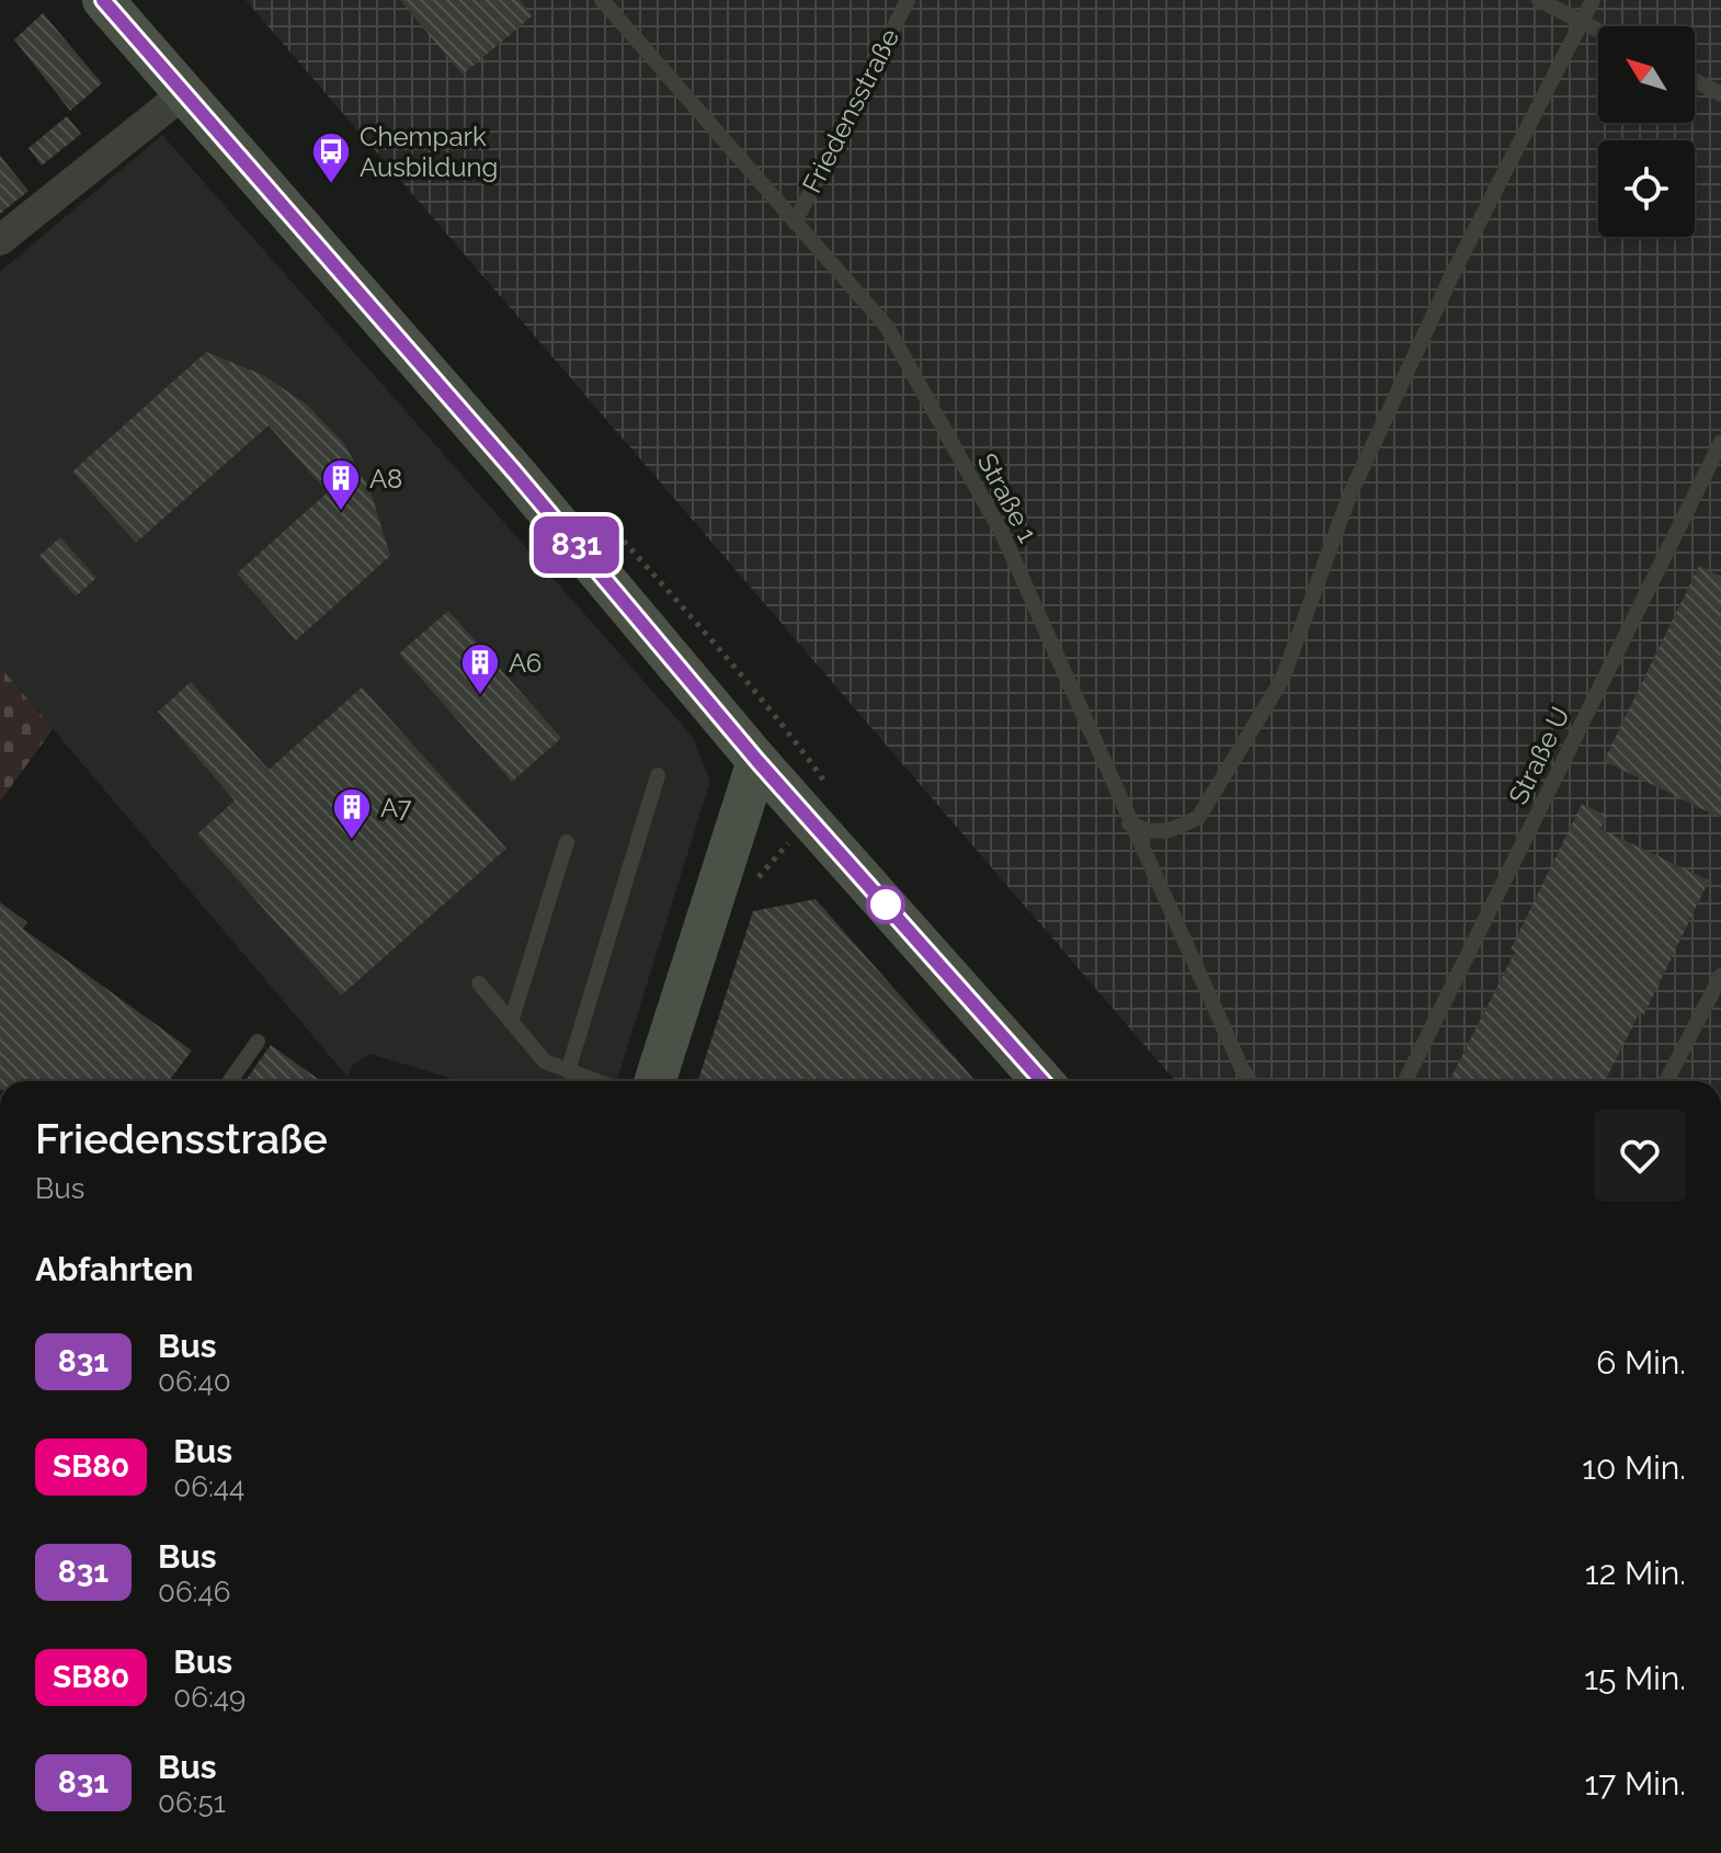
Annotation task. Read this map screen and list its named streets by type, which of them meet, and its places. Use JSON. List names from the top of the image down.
{
  "streets": {
    "lane": ["Friedensstraße", "Straße 1", "Straße U"]
  },
  "crossings": [
    ["Friedensstraße", "Straße 1"]
  ],
  "places": {
    "bus stop": ["Chempark Ausbildung"],
    "building": ["A8", "A6", "A7"]
  },
  "lines": ["bus line 831"],
  "north": "top left",
  "page": {
    "on_map": "831",
    "heading": [
      ["Friedensstraße", "Bus"],
      "Abfahrten"
    ],
    "list": [
      {
        "mark": "831",
        "name": "Bus",
        "note": "06:40",
        "value": "6 Min."
      },
      {
        "mark": "SB80",
        "name": "Bus",
        "note": "06:44",
        "value": "10 Min."
      },
      {
        "mark": "831",
        "name": "Bus",
        "note": "06:46",
        "value": "12 Min."
      },
      {
        "mark": "SB80",
        "name": "Bus",
        "note": "06:49",
        "value": "15 Min."
      },
      {
        "mark": "831",
        "name": "Bus",
        "note": "06:51",
        "value": "17 Min."
      }
    ]
  }
}
